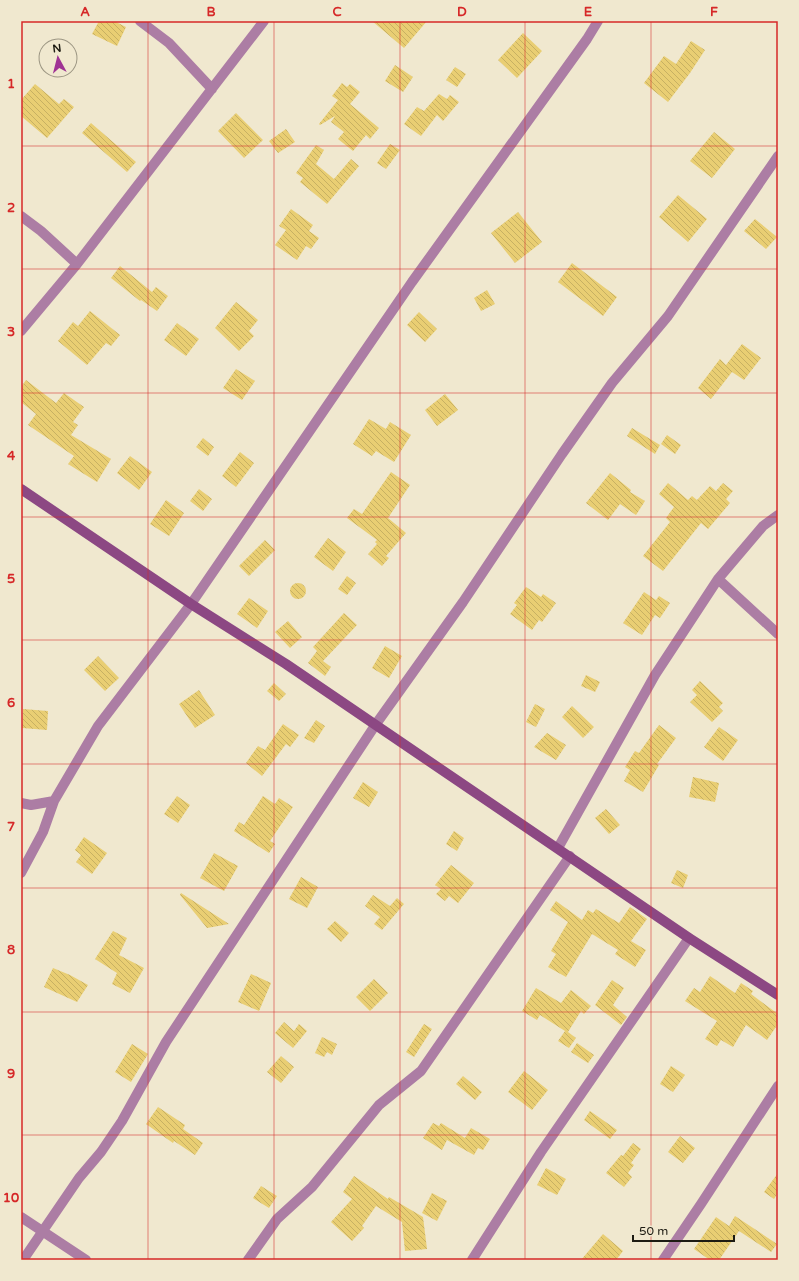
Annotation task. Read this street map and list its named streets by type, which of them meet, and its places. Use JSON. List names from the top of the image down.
{
  "scale_bar": "50 m",
  "north": "top",
  "grid": {
    "columns": [
      "A",
      "B",
      "C",
      "D",
      "E",
      "F"
    ],
    "rows": [
      "1",
      "2",
      "3",
      "4",
      "5",
      "6",
      "7",
      "8",
      "9",
      "10"
    ]
  }
}
